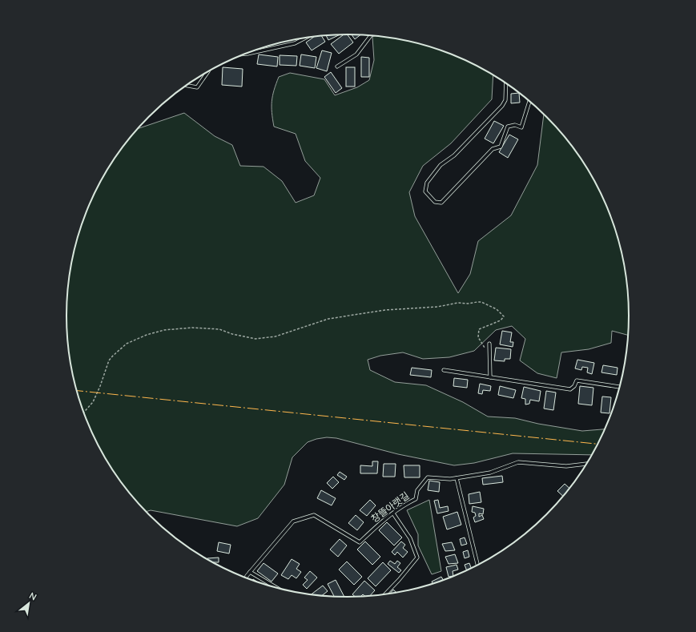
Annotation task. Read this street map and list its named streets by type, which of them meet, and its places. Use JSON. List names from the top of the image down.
{
  "streets": {
    "lane": ["창뜰아랫길"]
  },
  "north": "top right"
}
